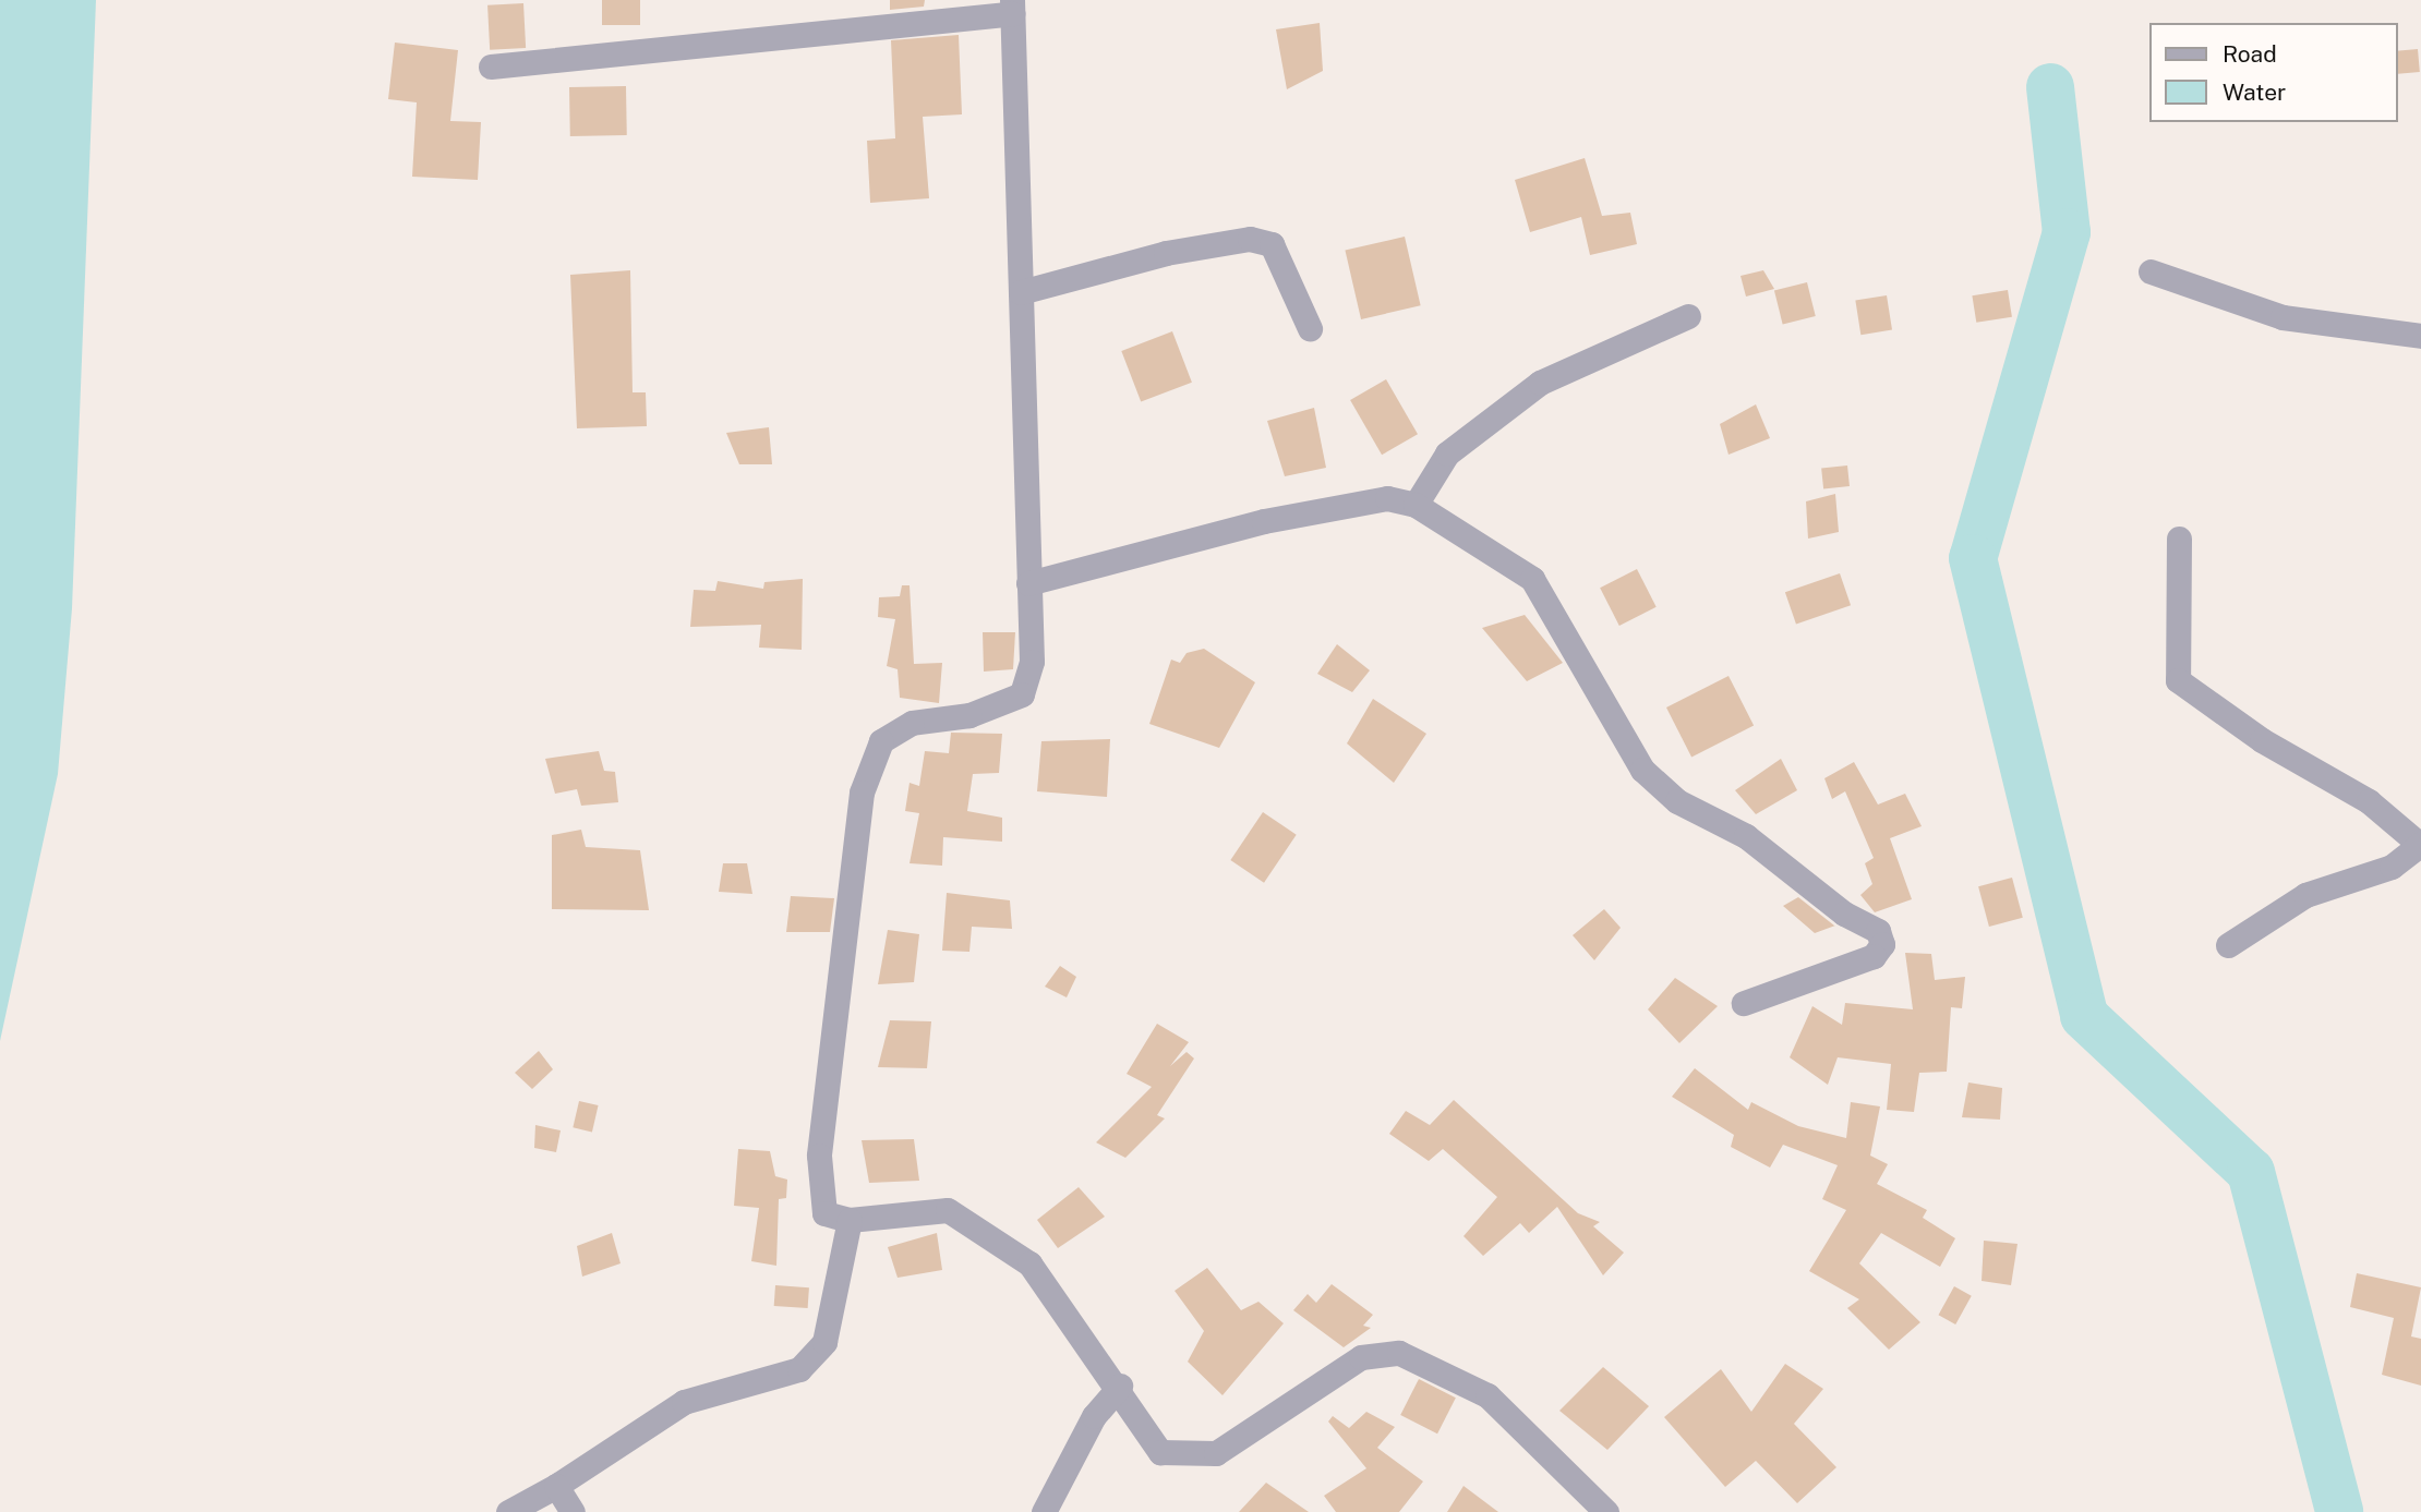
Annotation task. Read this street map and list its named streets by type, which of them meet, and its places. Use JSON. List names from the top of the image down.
{
  "legend": ["Road", "Water"]
}
